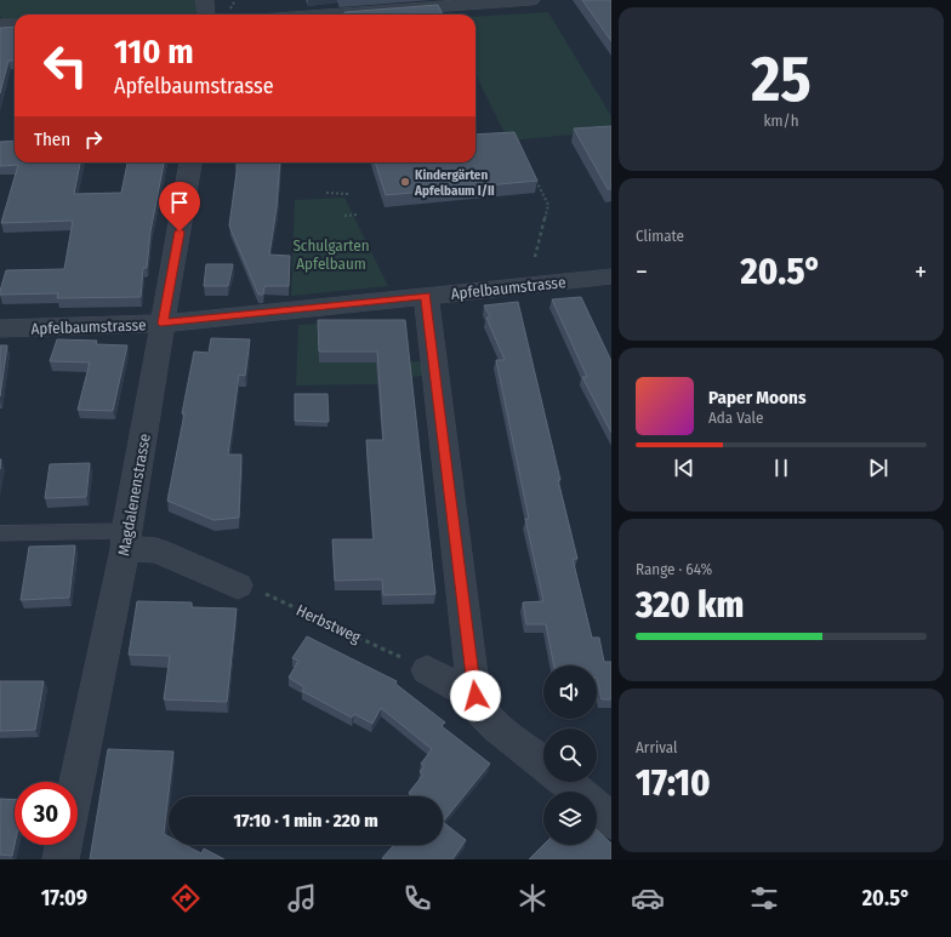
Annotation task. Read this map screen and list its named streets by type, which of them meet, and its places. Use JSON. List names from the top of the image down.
{
  "streets": {
    "street": ["Apfelbaumstrasse", "Magdalenenstrasse"],
    "path": ["Herbstweg"]
  },
  "crossings": [
    ["Apfelbaumstrasse", "Magdalenenstrasse"]
  ],
  "parks": ["Schulgarten Apfelbaum"],
  "places": ["Kindergärten Apfelbaum I/II"],
  "page": {
    "tile": [
      ["25", "km/h"],
      "Climate",
      ["Range · 64%", "320 km"],
      ["Arrival", "17:10"]
    ],
    "turn": ["110 m", "Apfelbaumstrasse"],
    "then": "Then",
    "heat": ["−", "20.5°", "+"],
    "song": ["Paper Moons", "Ada Vale"],
    "limit": "30",
    "trip": "17:10 · 1 min · 220 m",
    "tabs": ["17:09", "20.5°"]
  }
}
